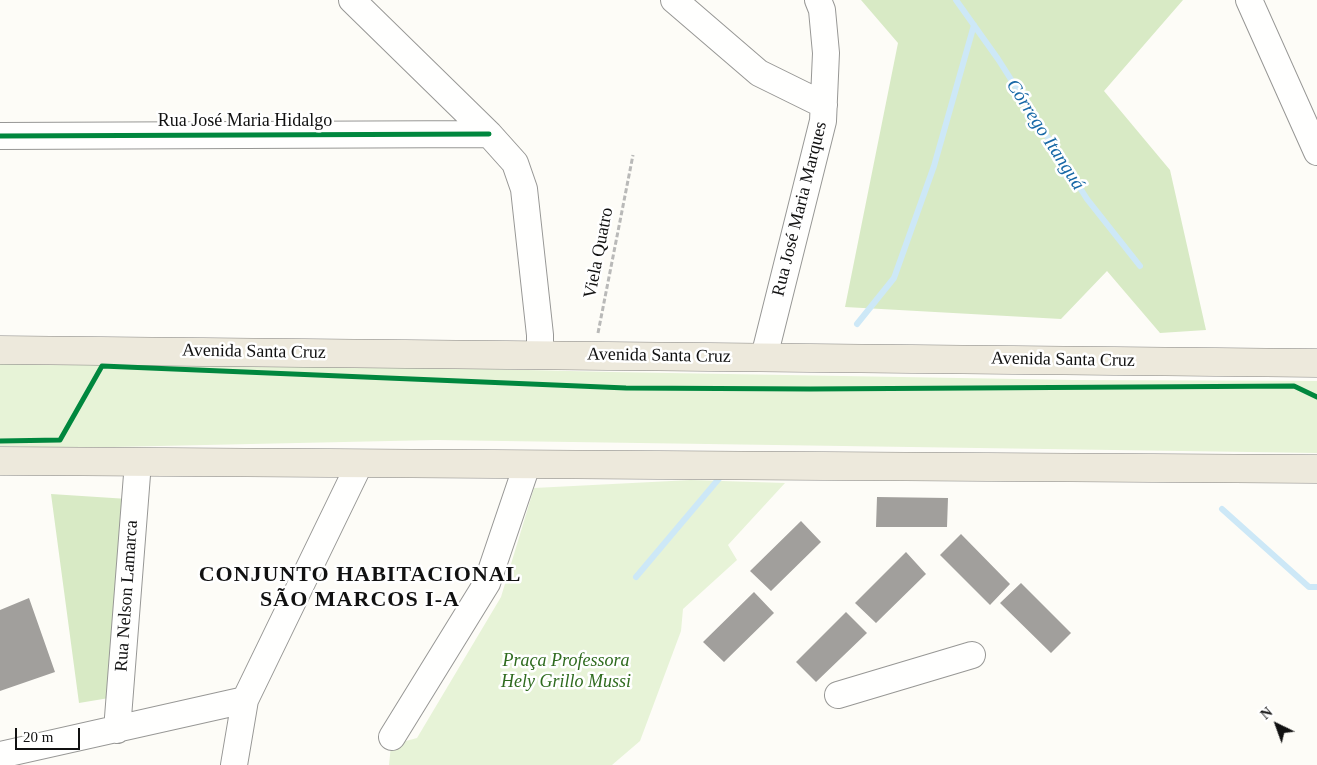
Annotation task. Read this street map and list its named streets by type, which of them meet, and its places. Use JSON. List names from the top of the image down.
{
  "streets": {
    "main road": ["Avenida Santa Cruz"],
    "street": ["Rua José Maria Hidalgo", "Rua José Maria Marques", "Rua Nelson Lamarca"],
    "path": ["Viela Quatro"]
  },
  "crossings": [
    ["Rua José Maria Marques", "Avenida Santa Cruz"],
    ["Viela Quatro", "Avenida Santa Cruz"]
  ],
  "districts": ["CONJUNTO HABITACIONAL SÃO MARCOS I-A"],
  "water": ["Córrego Itanguá"],
  "parks": ["Praça Professora Hely Grillo Mussi"],
  "scale_bar": "20 m",
  "north": "top left"
}
